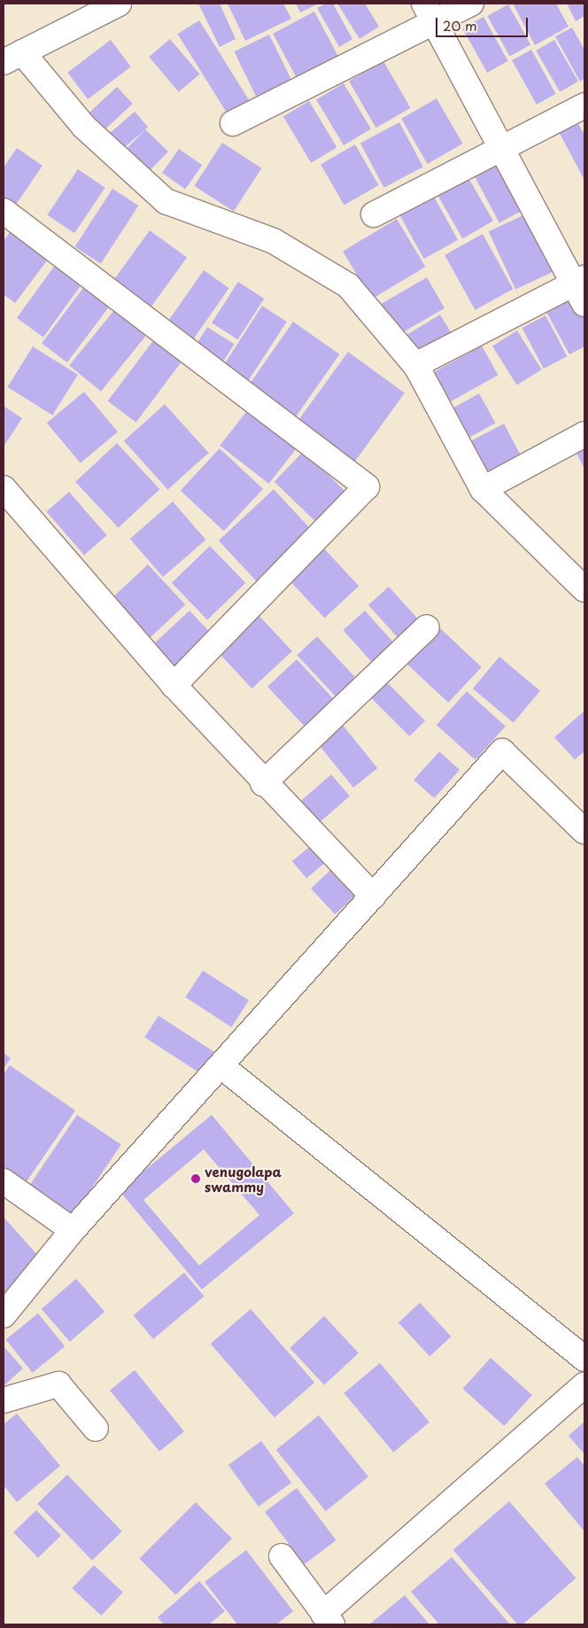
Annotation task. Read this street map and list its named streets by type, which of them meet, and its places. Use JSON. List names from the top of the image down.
{
  "places": ["venugolapa swammy"],
  "scale_bar": "20 m"
}
